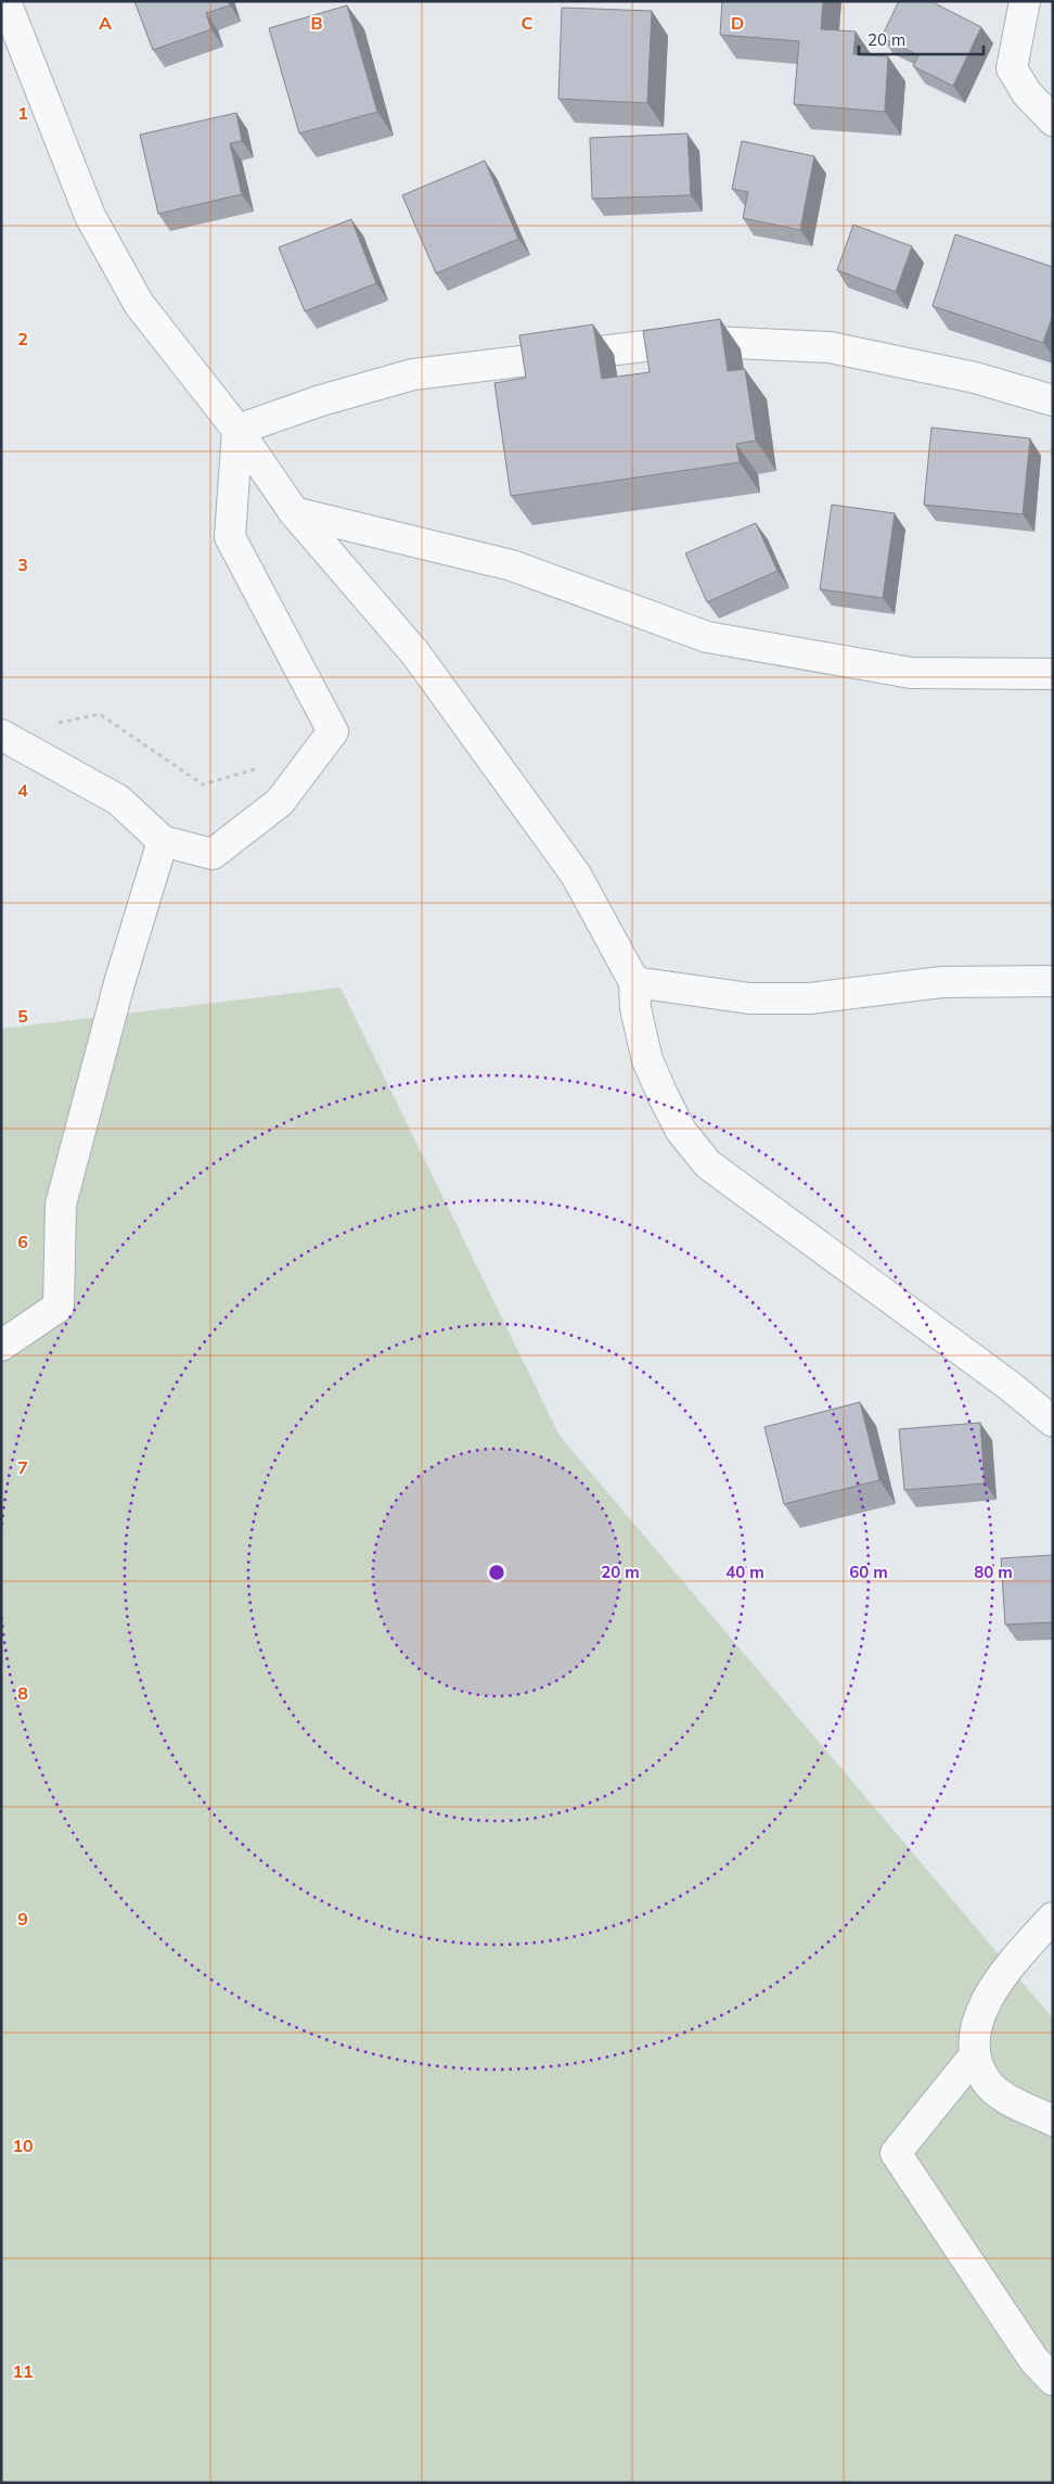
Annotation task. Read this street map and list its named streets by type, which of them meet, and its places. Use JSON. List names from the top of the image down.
{
  "scale_bar": "20 m",
  "grid": {
    "columns": [
      "A",
      "B",
      "C",
      "D"
    ],
    "rows": [
      "1",
      "2",
      "3",
      "4",
      "5",
      "6",
      "7",
      "8",
      "9",
      "10",
      "11"
    ]
  },
  "rings": [
    "20 m",
    "40 m",
    "60 m",
    "80 m"
  ]
}
